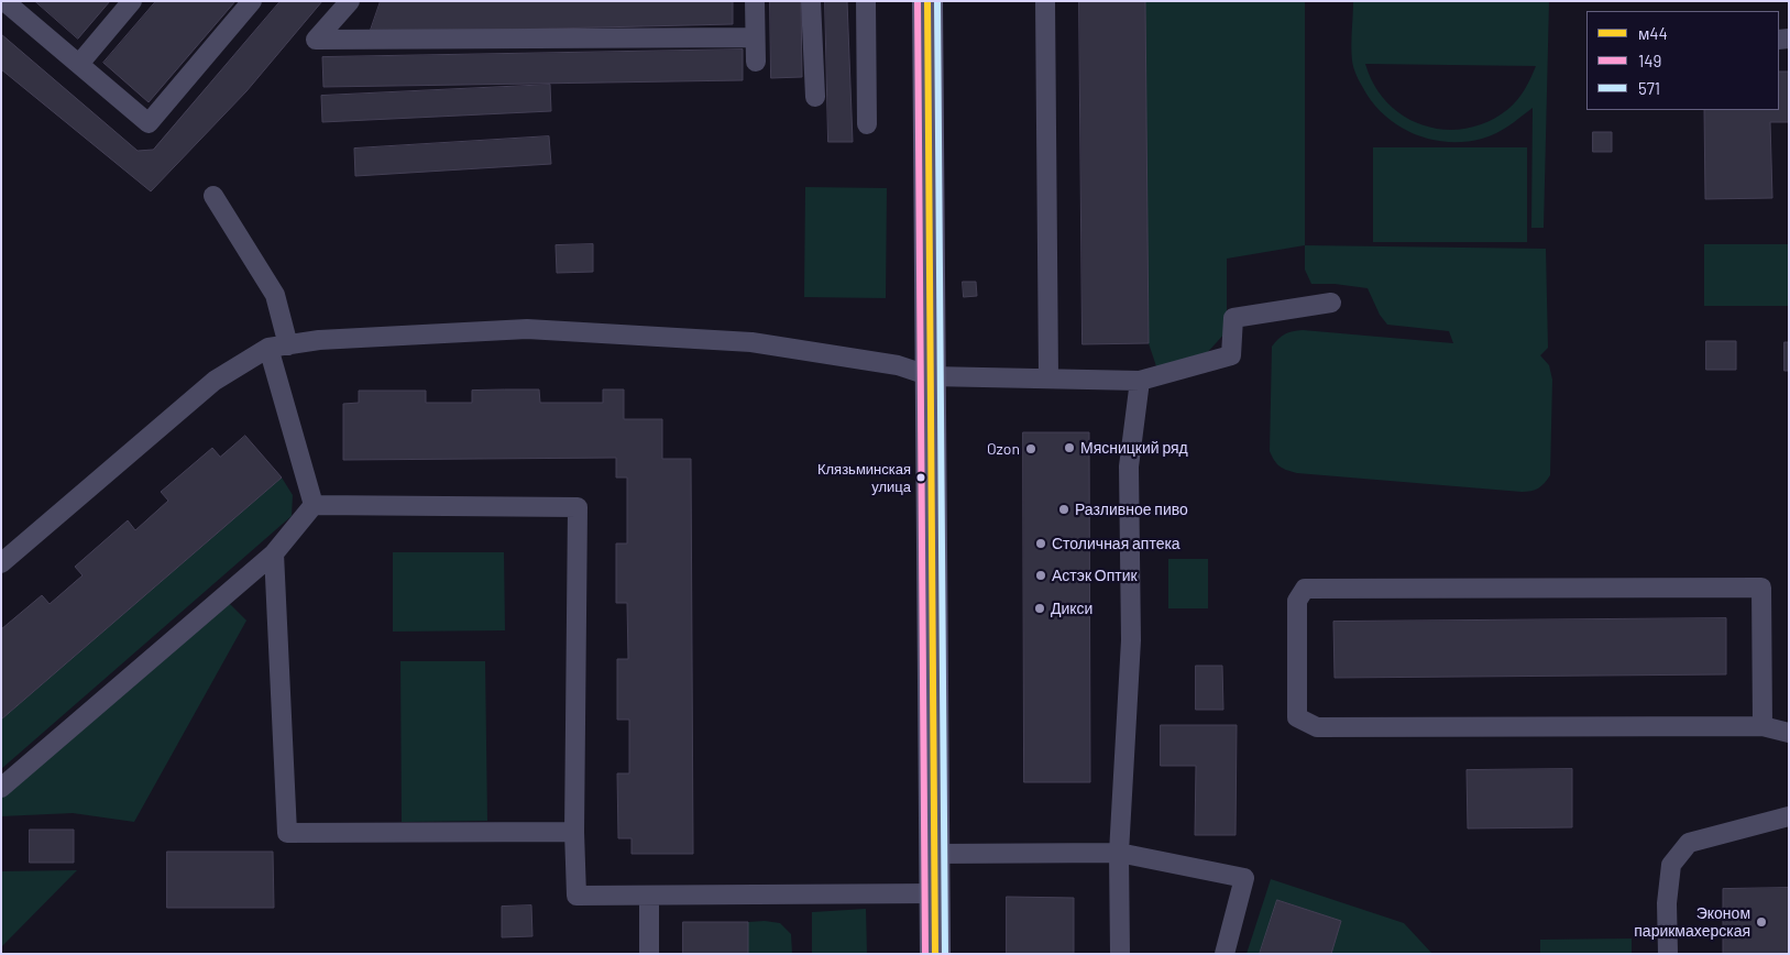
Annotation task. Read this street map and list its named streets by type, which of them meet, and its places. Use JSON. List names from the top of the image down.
{
  "places": [
    "Мясницкий ряд",
    "Ozon",
    "Клязьминская улица",
    "Разливное пиво",
    "Столичная аптека",
    "Астэк Оптик",
    "Дикси",
    "Эконом парикмахерская"
  ],
  "lines": ["transit line м44", "transit line 149", "transit line 571"],
  "legend": ["м44", "149", "571"]
}
